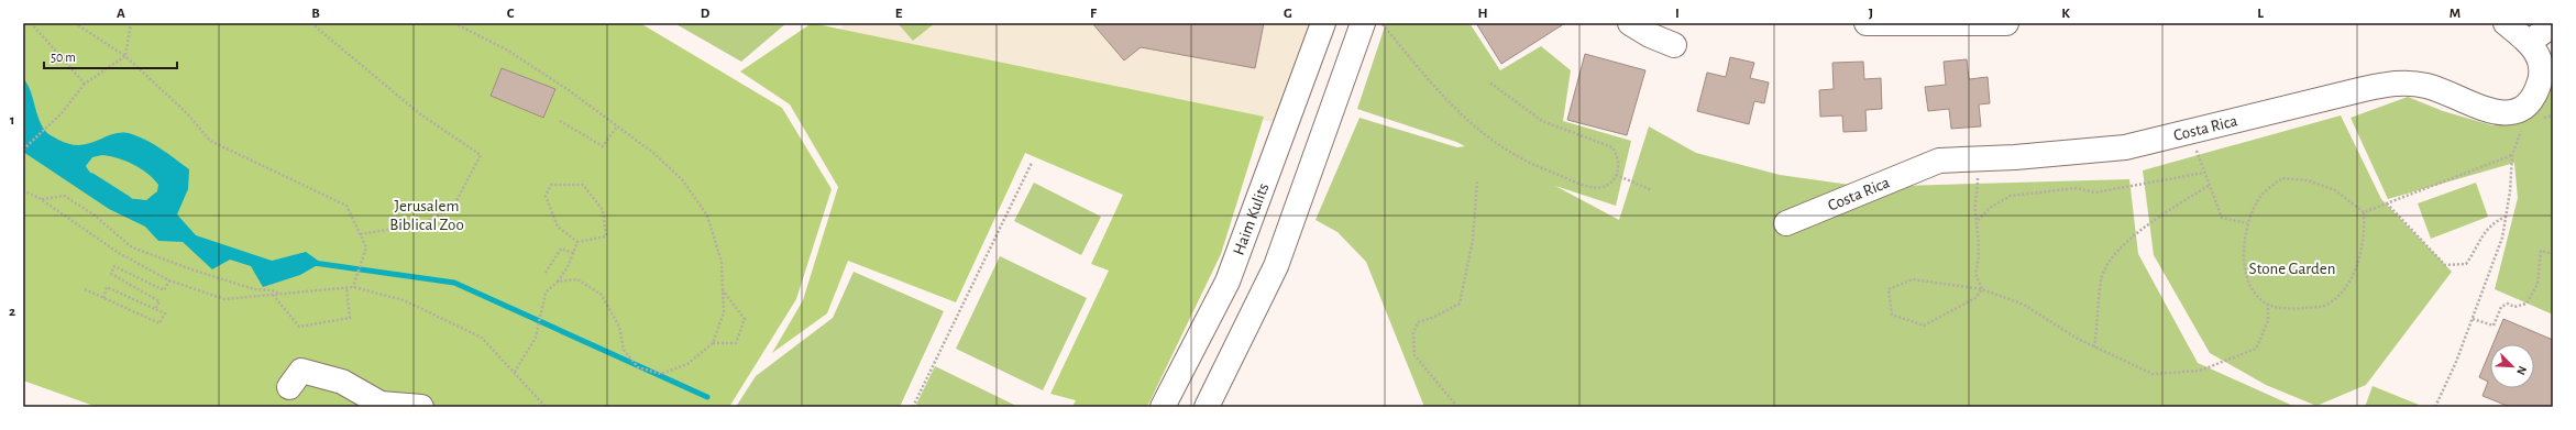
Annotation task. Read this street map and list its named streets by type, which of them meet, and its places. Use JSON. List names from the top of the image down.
{
  "streets": {
    "street": ["Costa Rica", "Haim Kulits"]
  },
  "parks": ["Jerusalem Biblical Zoo", "Stone Garden"],
  "scale_bar": "50 m",
  "north": "bottom right",
  "grid": {
    "columns": [
      "A",
      "B",
      "C",
      "D",
      "E",
      "F",
      "G",
      "H",
      "I",
      "J",
      "K",
      "L",
      "M"
    ],
    "rows": ["1", "2"]
  }
}
